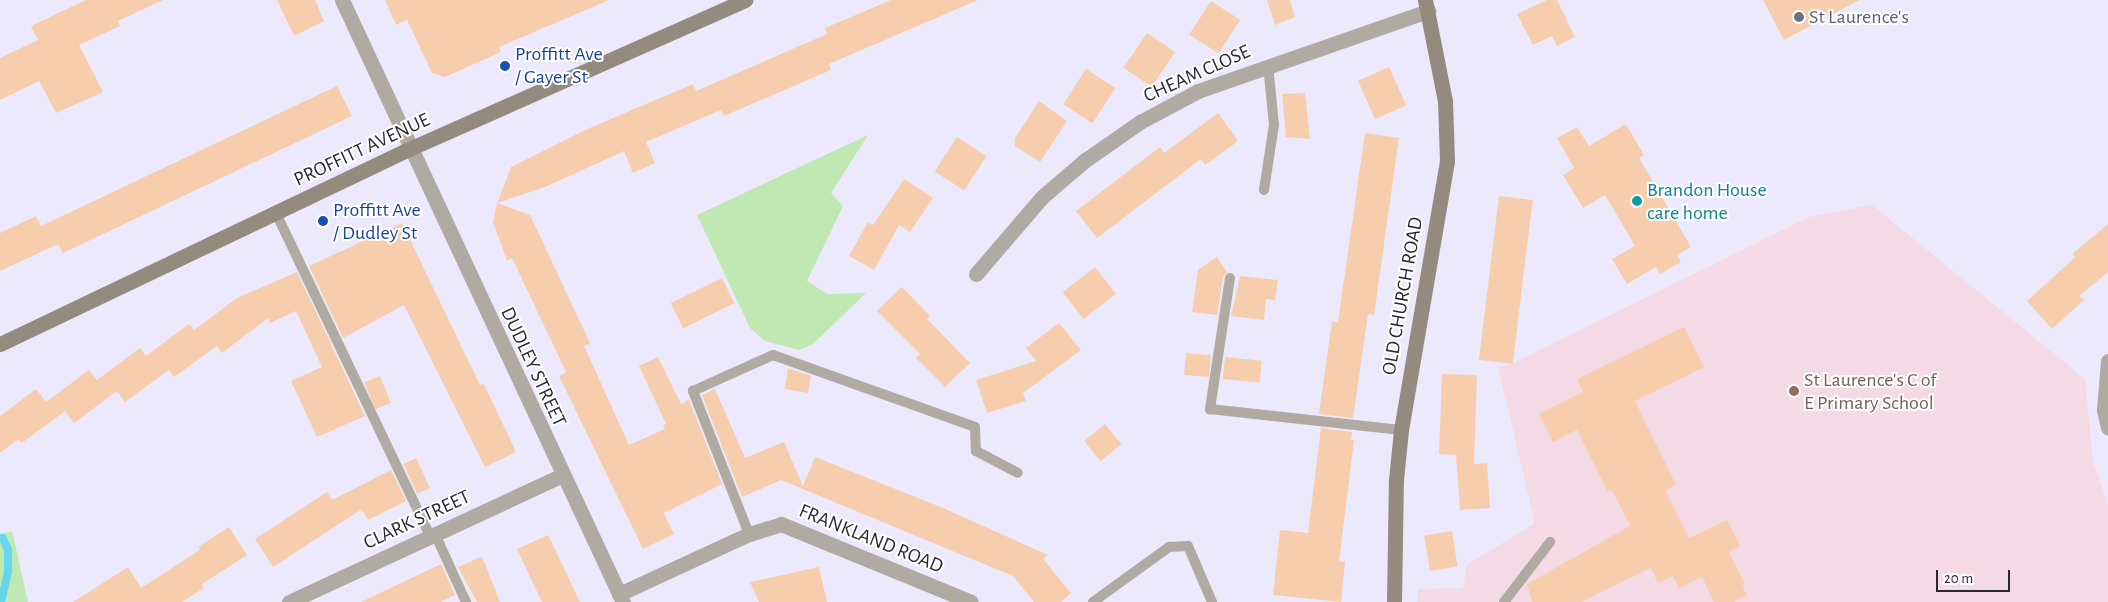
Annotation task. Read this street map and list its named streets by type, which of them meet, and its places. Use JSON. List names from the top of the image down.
{
  "streets": {
    "street": [
      "CHEAM CLOSE",
      "PROFFITT AVENUE",
      "OLD CHURCH ROAD",
      "DUDLEY STREET",
      "CLARK STREET",
      "FRANKLAND ROAD"
    ]
  },
  "crossings": [
    ["CHEAM CLOSE", "OLD CHURCH ROAD"],
    ["PROFFITT AVENUE", "DUDLEY STREET"],
    ["DUDLEY STREET", "CLARK STREET"],
    ["DUDLEY STREET", "FRANKLAND ROAD"]
  ],
  "places": [
    "St Laurence's",
    "Proffitt Ave / Gayer St",
    "Brandon House care home",
    "Proffitt Ave / Dudley St",
    "St Laurence's C of E Primary School"
  ],
  "scale_bar": "20 m"
}
